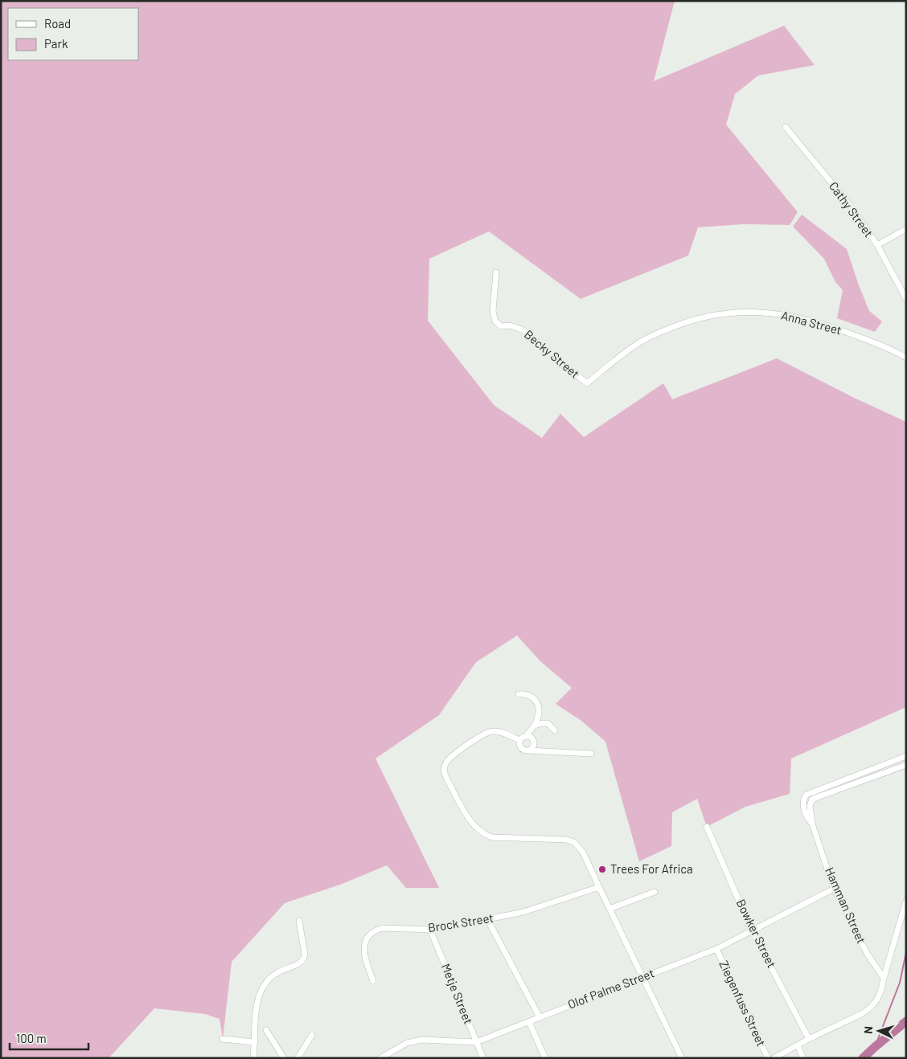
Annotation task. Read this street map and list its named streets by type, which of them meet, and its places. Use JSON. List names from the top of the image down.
{
  "streets": {
    "street": [
      "Cathy Street",
      "Anna Street",
      "Becky Street",
      "Hamman Street",
      "Brock Street",
      "Bowker Street",
      "Olof Palme Street",
      "Metje Street",
      "Ziegenfuss Street"
    ]
  },
  "crossings": [
    ["Anna Street", "Becky Street"],
    ["Hamman Street", "Olof Palme Street"],
    ["Brock Street", "Metje Street"],
    ["Bowker Street", "Olof Palme Street"],
    ["Olof Palme Street", "Metje Street"],
    ["Olof Palme Street", "Ziegenfuss Street"]
  ],
  "places": ["Trees For Africa"],
  "legend": ["Road", "Park"],
  "scale_bar": "100 m",
  "north": "left"
}
